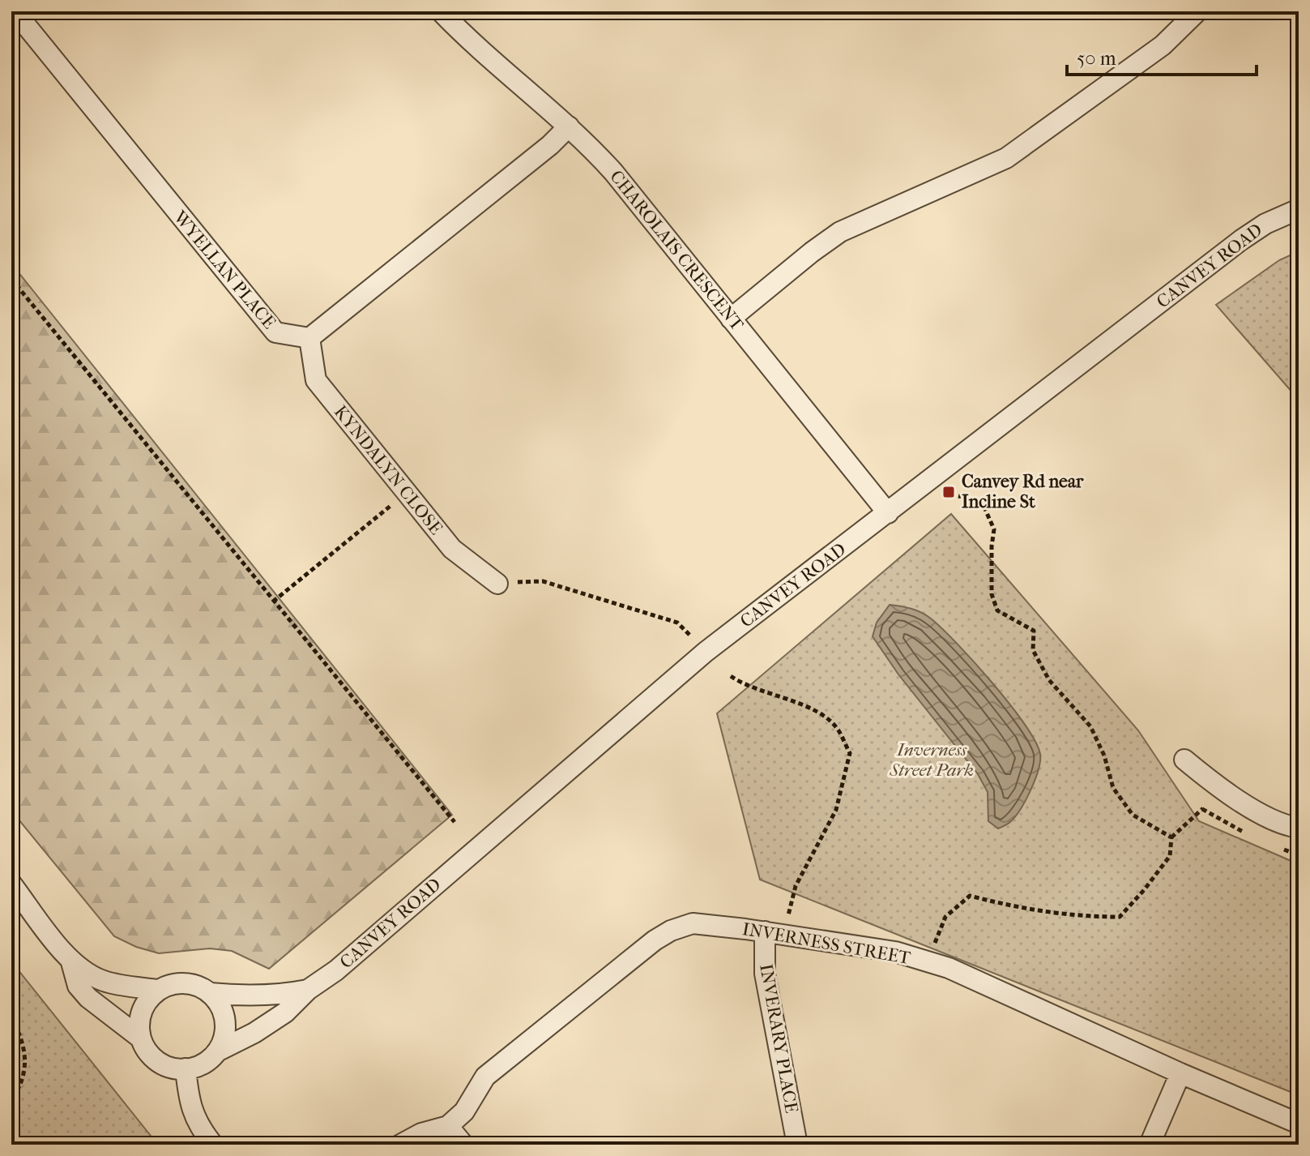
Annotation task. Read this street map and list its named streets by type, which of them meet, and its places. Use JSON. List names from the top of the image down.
{
  "streets": {
    "street": [
      "CHAROLAIS CRESCENT",
      "CANVEY ROAD",
      "WYELLAN PLACE",
      "KYNDALYN CLOSE",
      "INVERNESS STREET",
      "INVERARY PLACE"
    ]
  },
  "crossings": [
    ["CHAROLAIS CRESCENT", "CANVEY ROAD"],
    ["WYELLAN PLACE", "KYNDALYN CLOSE"],
    ["INVERNESS STREET", "INVERARY PLACE"]
  ],
  "parks": ["Inverness Street Park"],
  "places": {
    "transit": ["Canvey Rd near Incline St"]
  },
  "scale_bar": "50 m"
}
